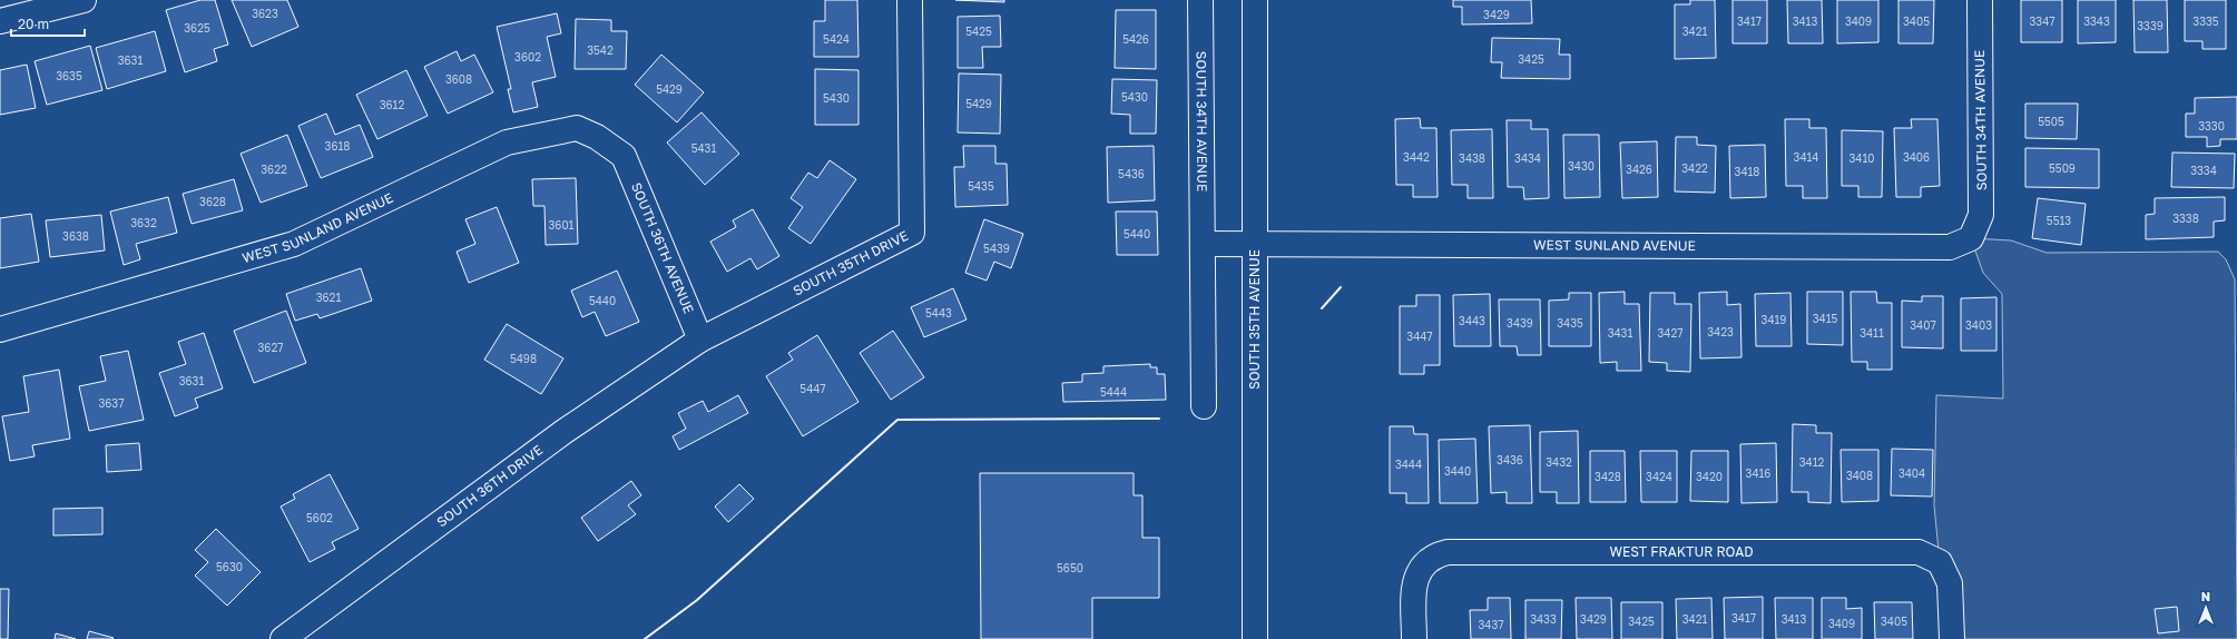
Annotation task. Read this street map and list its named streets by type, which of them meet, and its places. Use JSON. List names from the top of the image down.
{
  "streets": {
    "street": [
      "SOUTH 34TH AVENUE",
      "WEST SUNLAND AVENUE",
      "SOUTH 36TH AVENUE",
      "SOUTH 35TH DRIVE",
      "SOUTH 35TH AVENUE",
      "SOUTH 36TH DRIVE",
      "WEST FRAKTUR ROAD"
    ]
  },
  "crossings": [
    ["SOUTH 34TH AVENUE", "WEST SUNLAND AVENUE"],
    ["WEST SUNLAND AVENUE", "SOUTH 36TH AVENUE"],
    ["WEST SUNLAND AVENUE", "SOUTH 35TH AVENUE"],
    ["SOUTH 36TH AVENUE", "SOUTH 35TH DRIVE"],
    ["SOUTH 36TH AVENUE", "SOUTH 36TH DRIVE"],
    ["SOUTH 35TH DRIVE", "SOUTH 36TH DRIVE"]
  ],
  "house_numbers": [
    "3623",
    "3429",
    "3417",
    "3413",
    "3409",
    "3405",
    "3347",
    "3343",
    "3335",
    "3339",
    "3625",
    "5425",
    "3421",
    "5424",
    "5426",
    "3542",
    "3602",
    "3425",
    "3631",
    "3635",
    "3608",
    "5429",
    "5430",
    "5430",
    "5429",
    "3612",
    "5505",
    "3330",
    "3618",
    "5431",
    "3442",
    "3414",
    "3406",
    "3438",
    "3434",
    "3410",
    "3430",
    "3422",
    "5509",
    "3622",
    "3426",
    "3334",
    "3418",
    "5436",
    "5435",
    "3628",
    "3338",
    "5513",
    "3632",
    "3601",
    "5440",
    "3638",
    "5439",
    "3621",
    "5440",
    "5443",
    "3415",
    "3419",
    "3443",
    "3439",
    "3435",
    "3407",
    "3403",
    "3423",
    "3431",
    "3427",
    "3411",
    "3447",
    "3627",
    "5498",
    "3631",
    "5447",
    "5444",
    "3637",
    "3436",
    "3432",
    "3412",
    "3444",
    "3440",
    "3416",
    "3404",
    "3408",
    "3428",
    "3424",
    "3420",
    "5602",
    "5630",
    "5650",
    "3417",
    "3433",
    "3429",
    "3421",
    "3413",
    "3425",
    "3405",
    "3409",
    "3437"
  ],
  "scale_bar": "20 m",
  "north": "top"
}
